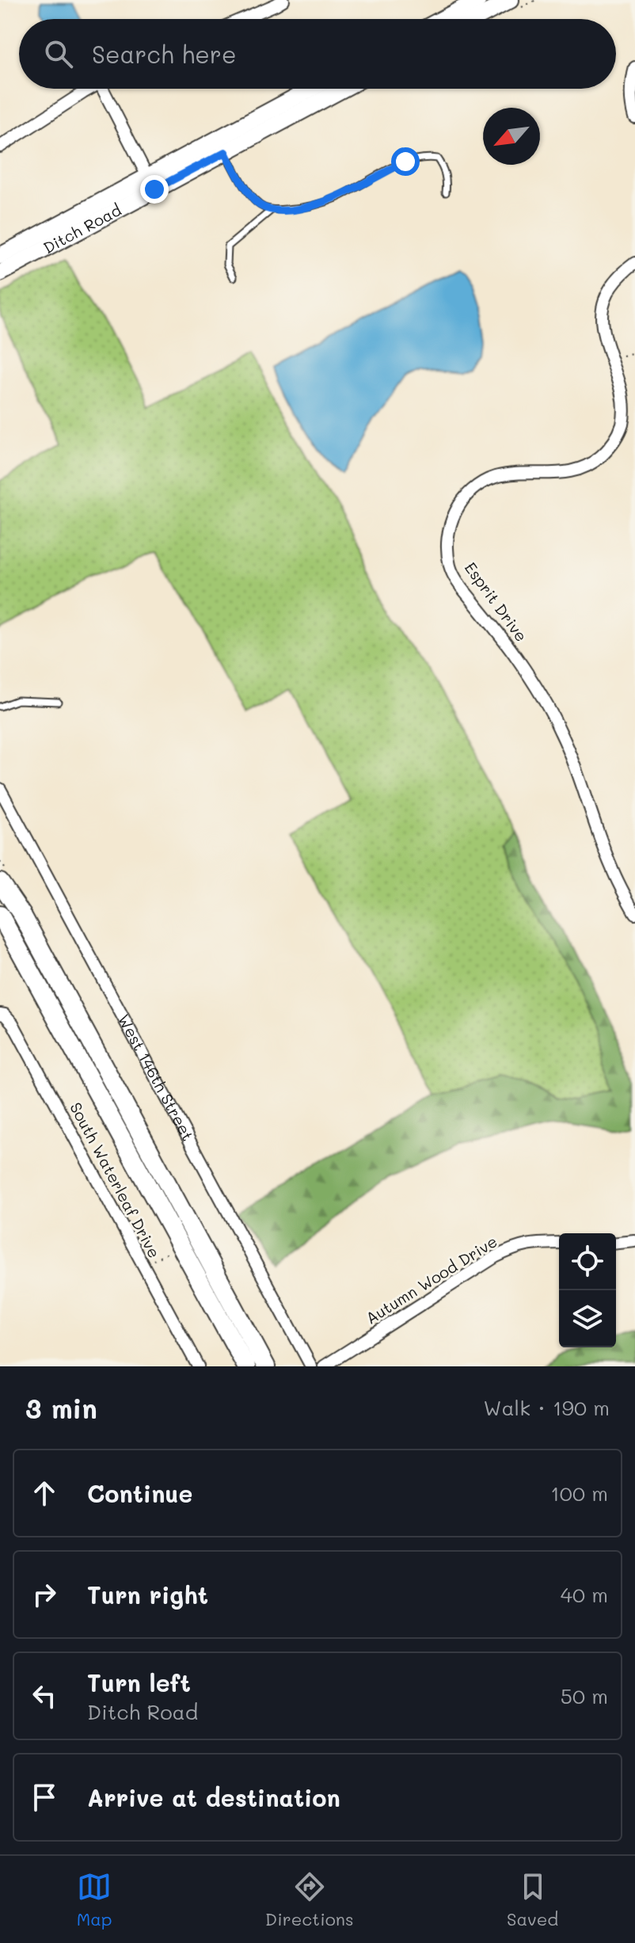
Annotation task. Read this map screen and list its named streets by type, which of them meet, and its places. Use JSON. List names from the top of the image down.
{
  "streets": {
    "street": [
      "Ditch Road",
      "Esprit Drive",
      "West 146th Street",
      "South Waterleaf Drive",
      "Autumn Wood Drive"
    ]
  },
  "north": "bottom left",
  "page": {
    "search": "Search here",
    "heading": ["3 min", "Walk · 190 m"],
    "list": [
      ["Continue", "100 m"],
      ["Turn right", "40 m"],
      ["Turn left", "Ditch Road", "50 m"],
      "Arrive at destination"
    ],
    "nav": ["Map", "Directions", "Saved"]
  }
}
